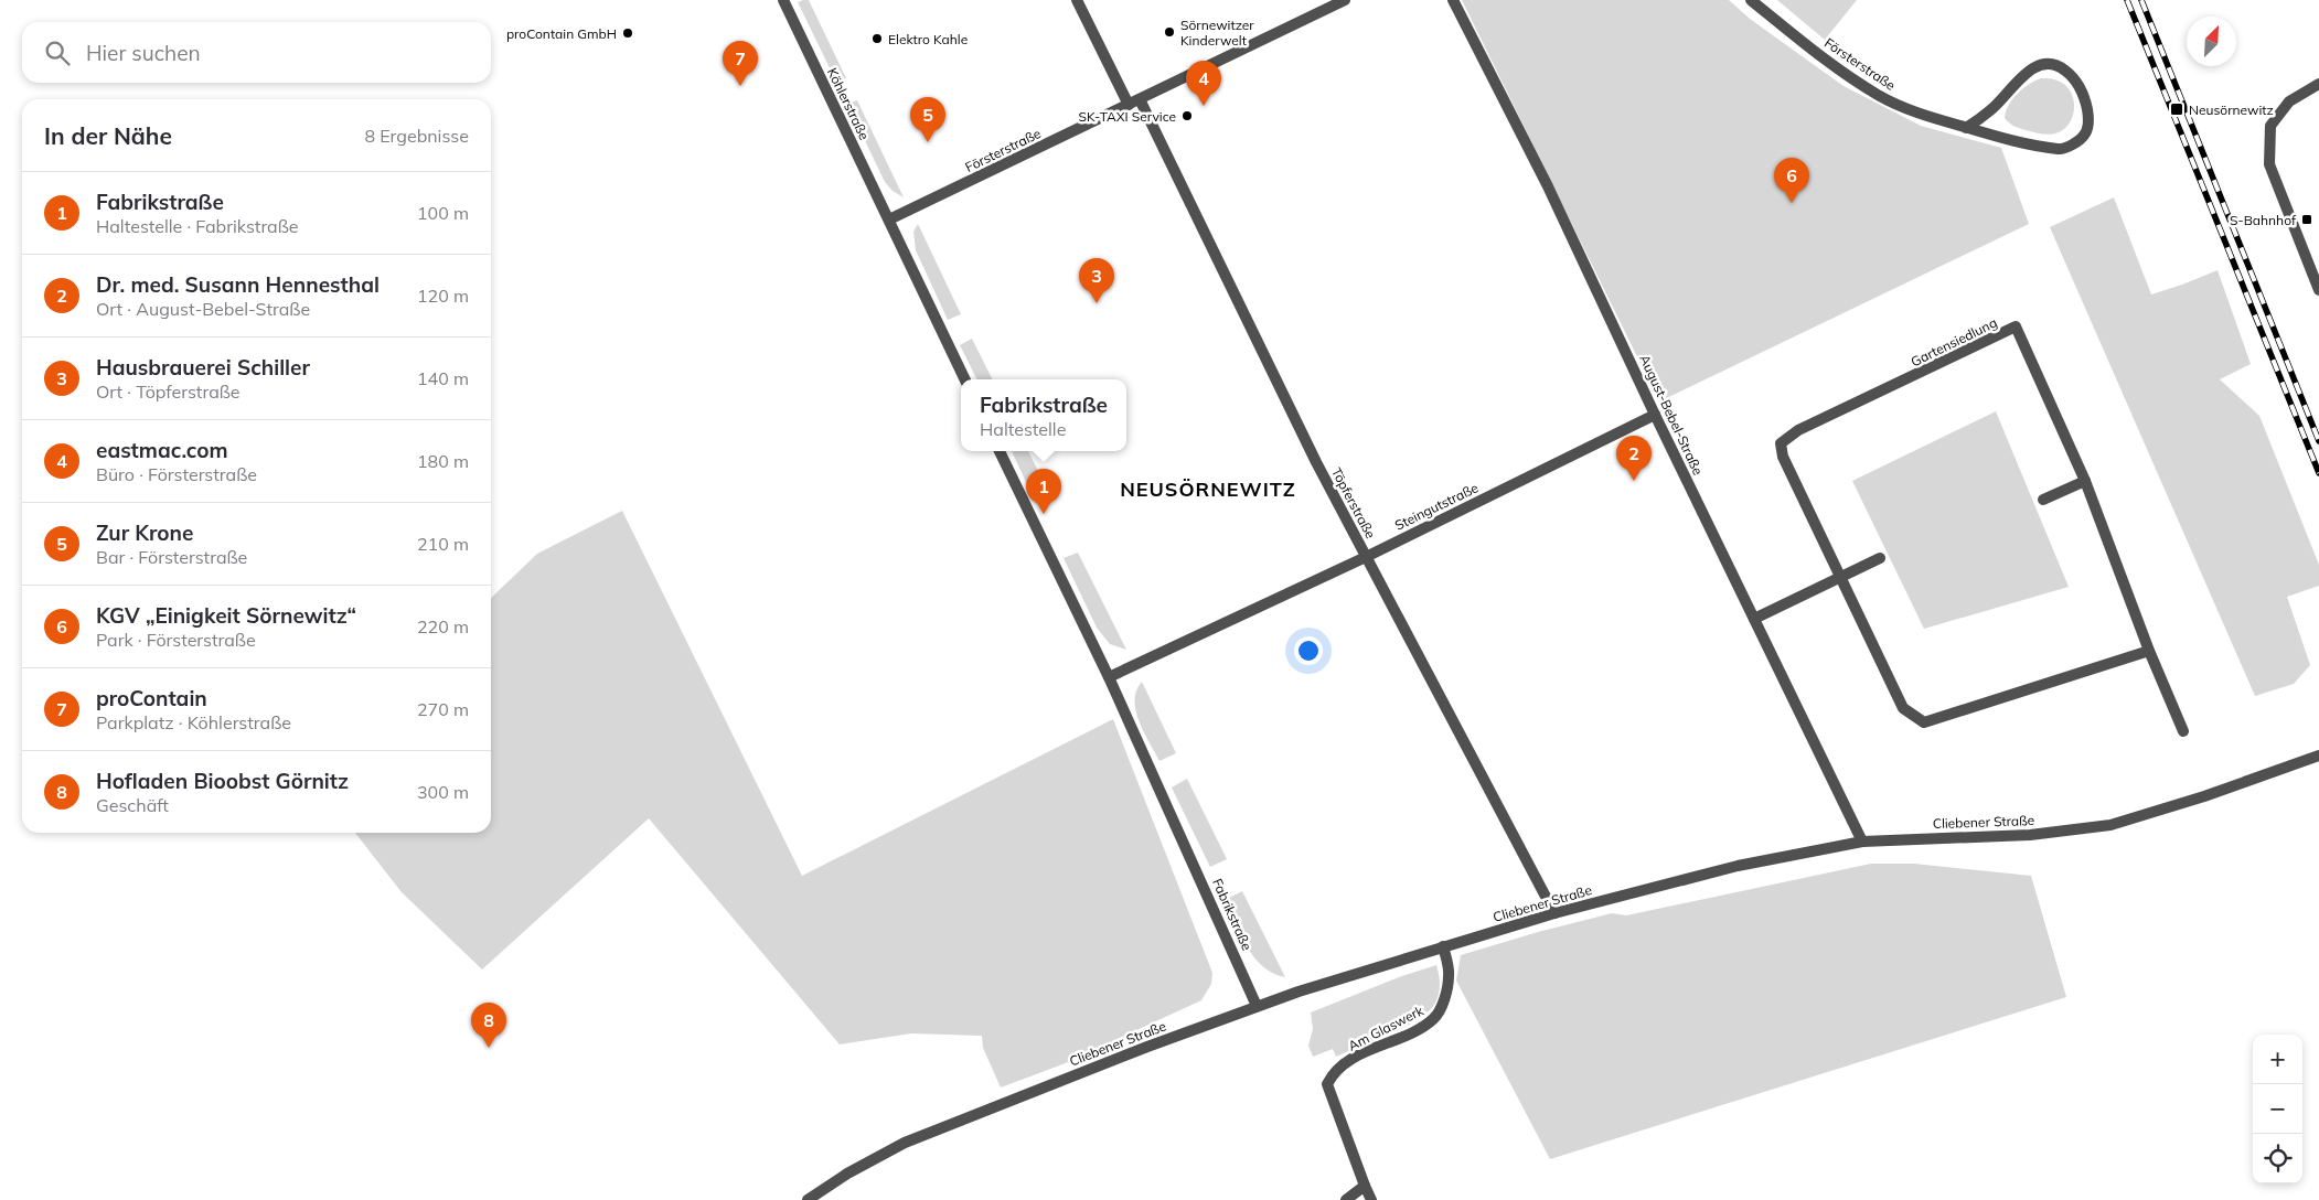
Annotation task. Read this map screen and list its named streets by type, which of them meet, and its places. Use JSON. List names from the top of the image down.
{
  "streets": {
    "street": [
      "Försterstraße",
      "Köhlerstraße",
      "Gartensiedlung",
      "August-Bebel-Straße",
      "Töpferstraße",
      "Steingutstraße",
      "Cliebener Straße",
      "Fabrikstraße",
      "Am Glaswerk"
    ]
  },
  "crossings": [
    ["Försterstraße", "Köhlerstraße"],
    ["Försterstraße", "Töpferstraße"],
    ["August-Bebel-Straße", "Steingutstraße"],
    ["August-Bebel-Straße", "Cliebener Straße"],
    ["Töpferstraße", "Steingutstraße"],
    ["Töpferstraße", "Cliebener Straße"],
    ["Steingutstraße", "Fabrikstraße"],
    ["Cliebener Straße", "Fabrikstraße"],
    ["Cliebener Straße", "Am Glaswerk"]
  ],
  "districts": ["NEUSÖRNEWITZ"],
  "places": {
    "other": [
      "Sörnewitzer Kinderwelt",
      "proContain GmbH",
      "Elektro Kahle",
      "SK-TAXI Service"
    ],
    "transit": ["Neusörnewitz", "S-Bahnhof"]
  },
  "north": "top right",
  "page": {
    "search": "Hier suchen",
    "pins": [
      "7",
      "4",
      "5",
      "6",
      "3",
      "2",
      "1",
      "8"
    ],
    "heading": ["In der Nähe", "8 Ergebnisse"],
    "list": [
      {
        "mark": "1",
        "name": "Fabrikstraße",
        "note": "Haltestelle · Fabrikstraße",
        "value": "100 m"
      },
      {
        "mark": "2",
        "name": "Dr. med. Susann Hennesthal",
        "note": "Ort · August-Bebel-Straße",
        "value": "120 m"
      },
      {
        "mark": "3",
        "name": "Hausbrauerei Schiller",
        "note": "Ort · Töpferstraße",
        "value": "140 m"
      },
      {
        "mark": "4",
        "name": "eastmac.com",
        "note": "Büro · Försterstraße",
        "value": "180 m"
      },
      {
        "mark": "5",
        "name": "Zur Krone",
        "note": "Bar · Försterstraße",
        "value": "210 m"
      },
      {
        "mark": "6",
        "name": "KGV „Einigkeit Sörnewitz“",
        "note": "Park · Försterstraße",
        "value": "220 m"
      },
      {
        "mark": "7",
        "name": "proContain",
        "note": "Parkplatz · Köhlerstraße",
        "value": "270 m"
      },
      {
        "mark": "8",
        "name": "Hofladen Bioobst Görnitz",
        "note": "Geschäft",
        "value": "300 m"
      }
    ],
    "popup": ["Fabrikstraße", "Haltestelle"],
    "map_buttons": ["+", "−"]
  }
}
